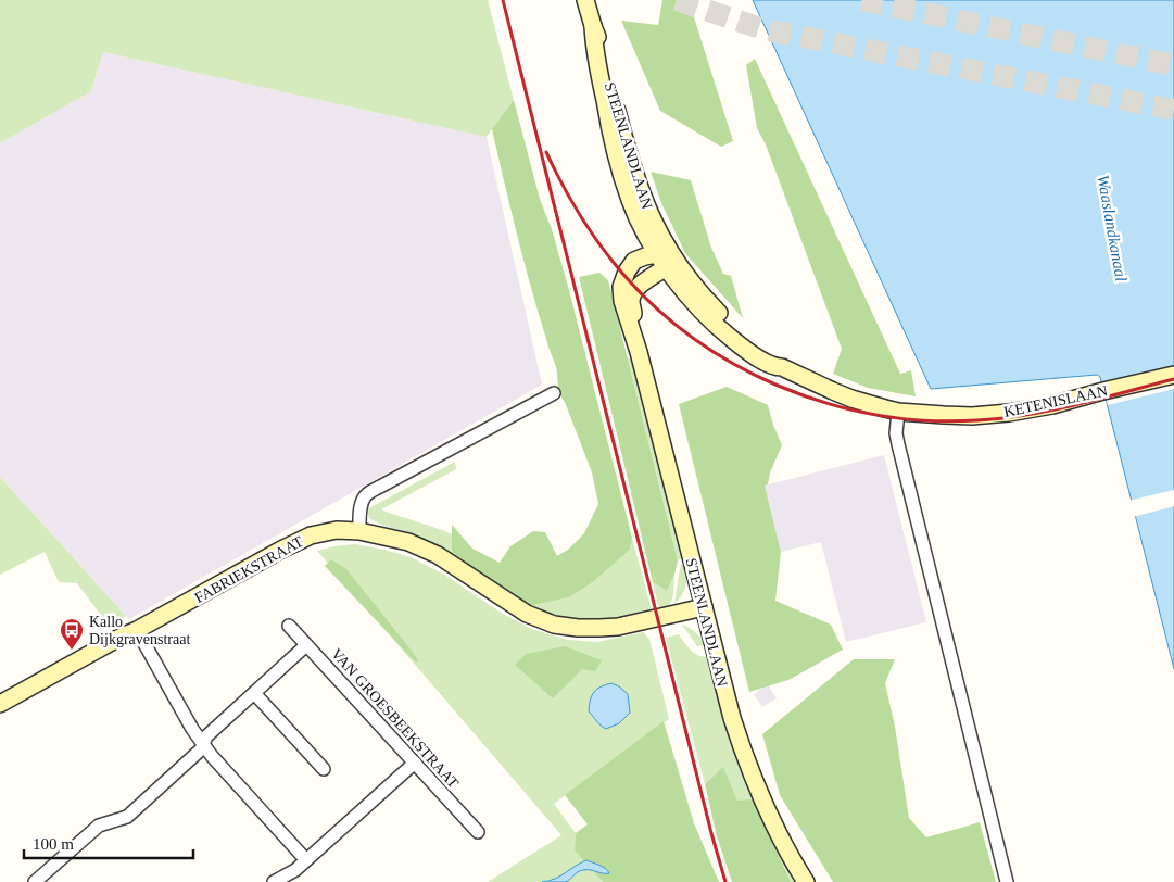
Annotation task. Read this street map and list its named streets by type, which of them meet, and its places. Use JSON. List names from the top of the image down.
{
  "streets": {
    "main road": ["STEENLANDLAAN", "KETENISLAAN", "FABRIEKSTRAAT"],
    "street": ["VAN GROESBEEKSTRAAT"]
  },
  "crossings": [
    ["STEENLANDLAAN", "KETENISLAAN"],
    ["STEENLANDLAAN", "FABRIEKSTRAAT"]
  ],
  "water": ["Waaslandkanaal"],
  "places": {
    "bus stop": ["Kallo Dijkgravenstraat"]
  },
  "scale_bar": "100 m"
}
